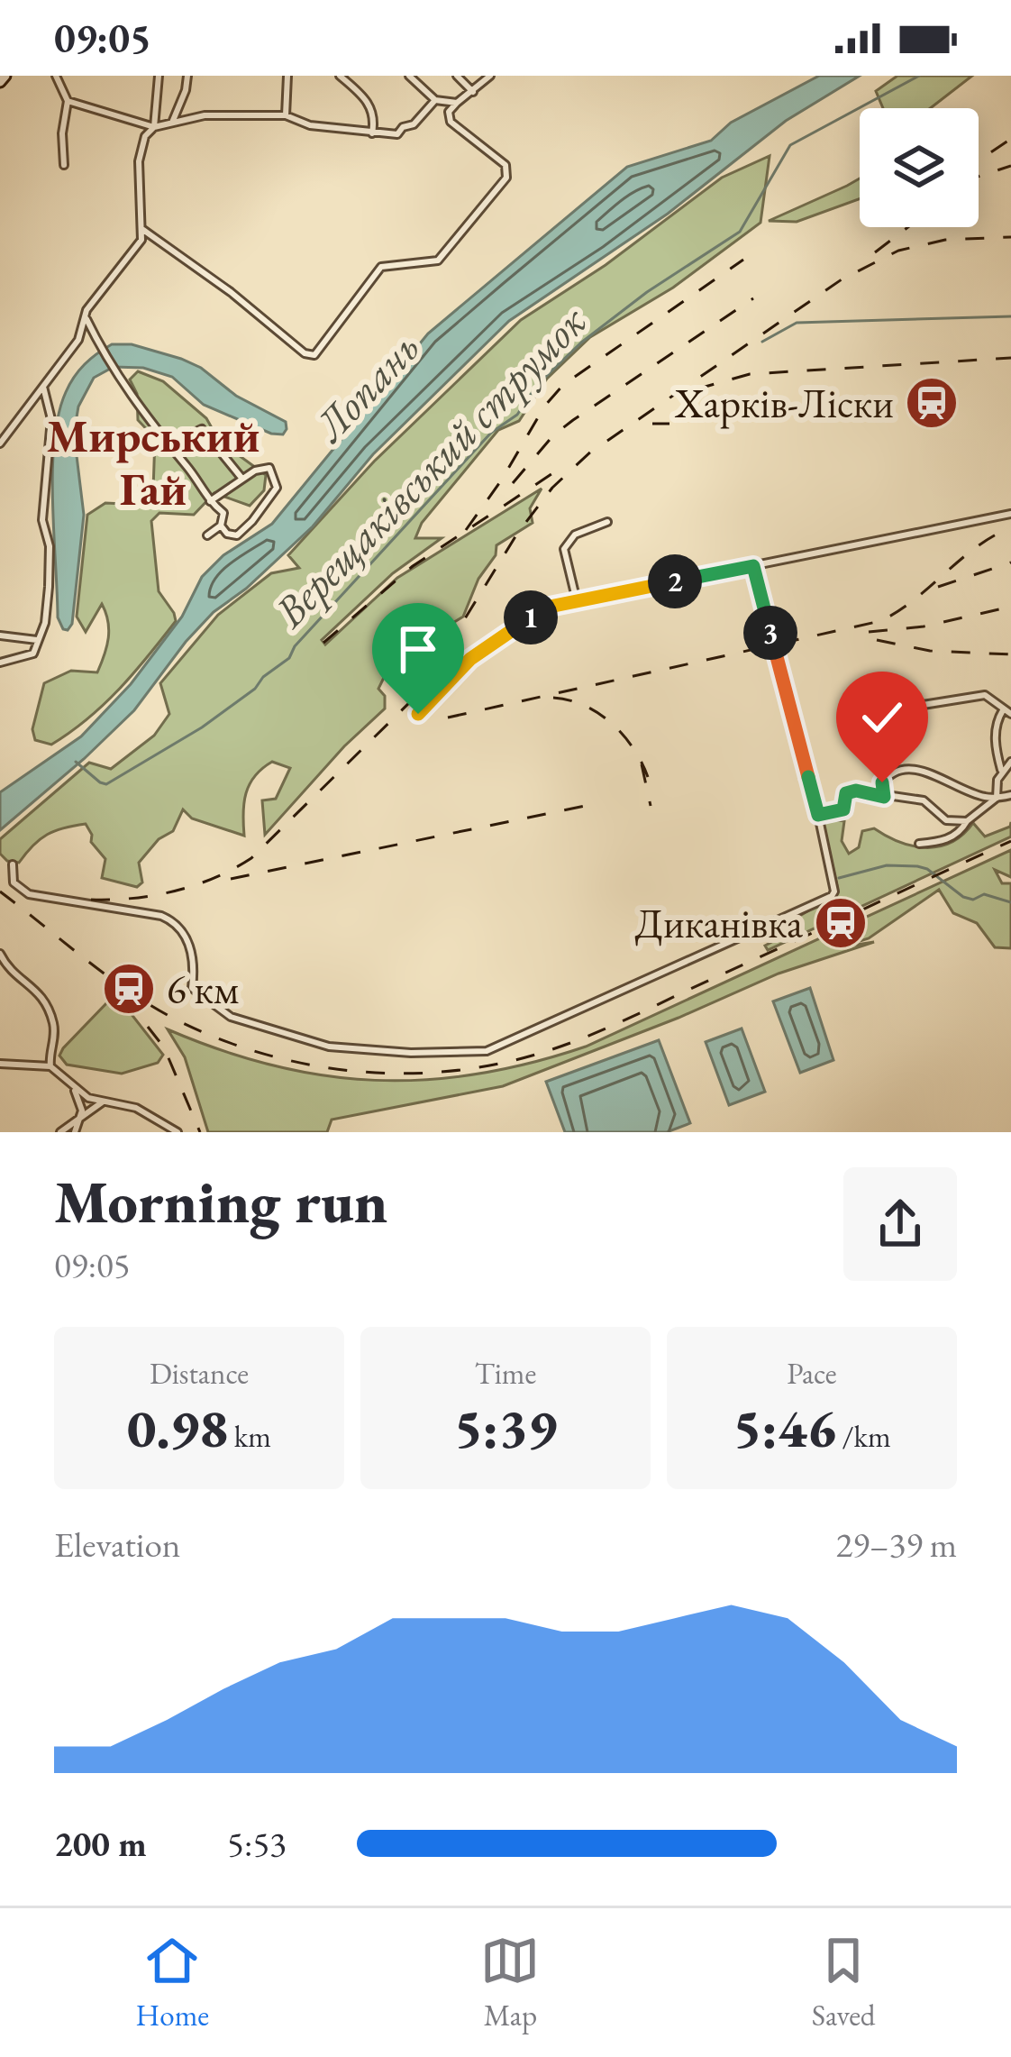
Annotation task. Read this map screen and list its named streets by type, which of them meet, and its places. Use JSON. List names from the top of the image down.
{
  "districts": ["Мирський Гай"],
  "water": ["Лопань", "Верещаківський струмок"],
  "places": {
    "station": ["Харків-Ліски", "Диканівка", "6 км"]
  },
  "page": {
    "status": "09:05",
    "pins": ["2", "1", "3"],
    "heading": ["Morning run", "09:05"],
    "stats": [
      ["Distance", "0.98 km"],
      ["Time", "5:39"],
      ["Pace", "5:46 /km"]
    ],
    "chart": ["Elevation", "29–39 m"],
    "list": [
      {
        "name": "200 m",
        "note": "5:53"
      }
    ],
    "tabs": ["Home", "Map", "Saved"]
  }
}
